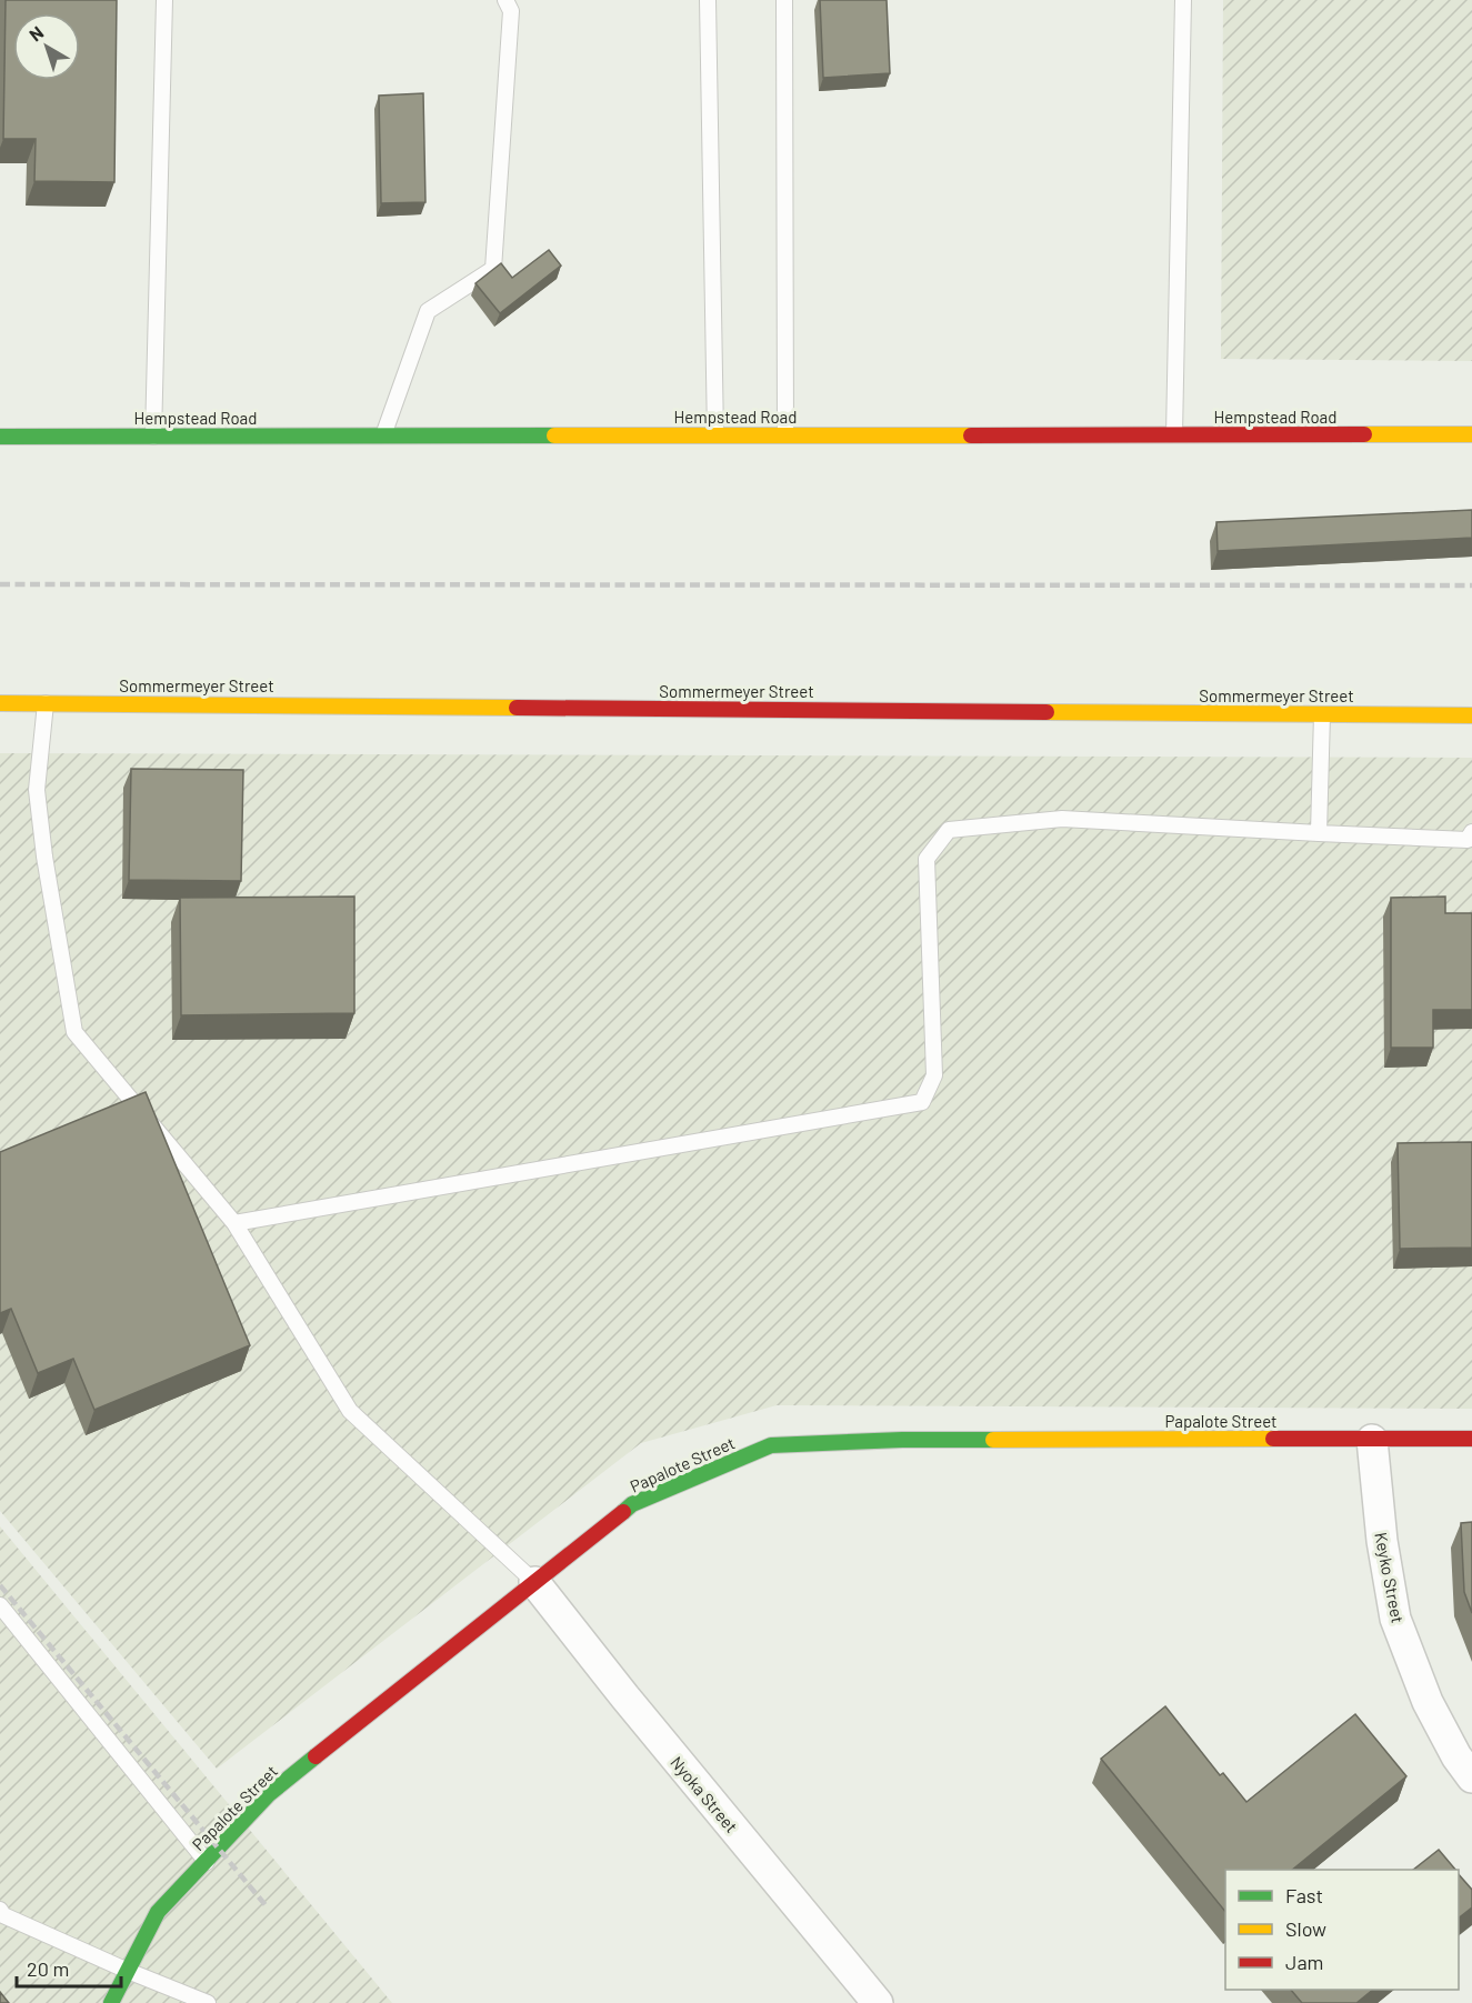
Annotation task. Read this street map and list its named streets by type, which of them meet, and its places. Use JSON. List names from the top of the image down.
{
  "streets": {
    "street": [
      "Hempstead Road",
      "Sommermeyer Street",
      "Papalote Street",
      "Keyko Street",
      "Nyoka Street"
    ]
  },
  "crossings": [
    ["Papalote Street", "Keyko Street"],
    ["Papalote Street", "Nyoka Street"]
  ],
  "legend": ["Fast", "Slow", "Jam"],
  "scale_bar": "20 m",
  "north": "top left"
}
